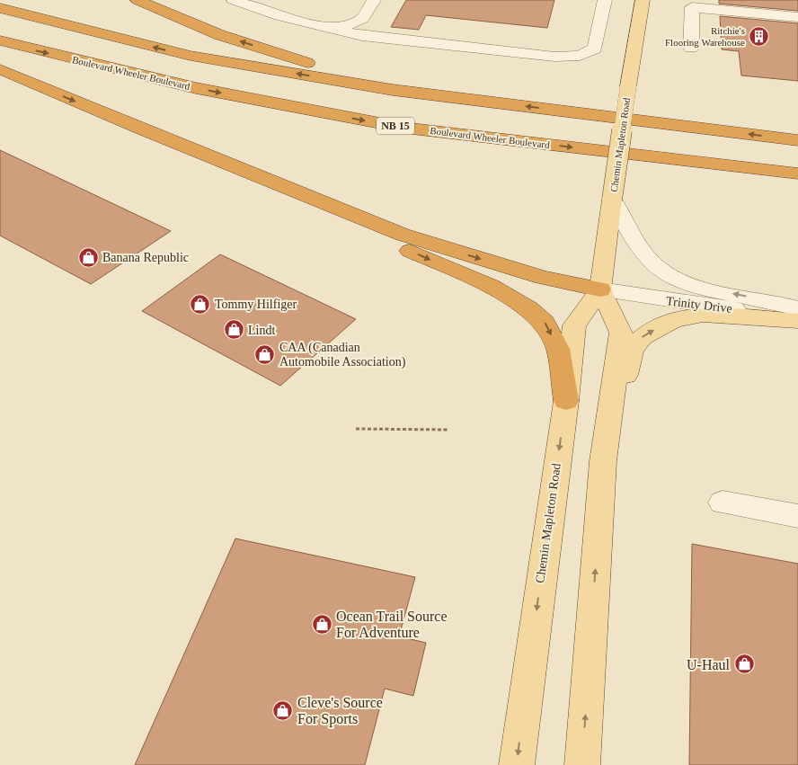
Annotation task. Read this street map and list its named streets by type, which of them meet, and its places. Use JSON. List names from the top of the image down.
{
  "streets": {
    "highway": ["Boulevard Wheeler Boulevard", "NB 15"],
    "main road": ["Chemin Mapleton Road"],
    "street": ["Trinity Drive"]
  },
  "crossings": [
    ["Chemin Mapleton Road", "Trinity Drive"]
  ],
  "places": {
    "building": ["Ritchie's Flooring Warehouse"],
    "shop": [
      "Banana Republic",
      "Tommy Hilfiger",
      "Lindt",
      "CAA (Canadian Automobile Association)",
      "Ocean Trail Source For Adventure",
      "U-Haul",
      "Cleve's Source For Sports"
    ]
  }
}
